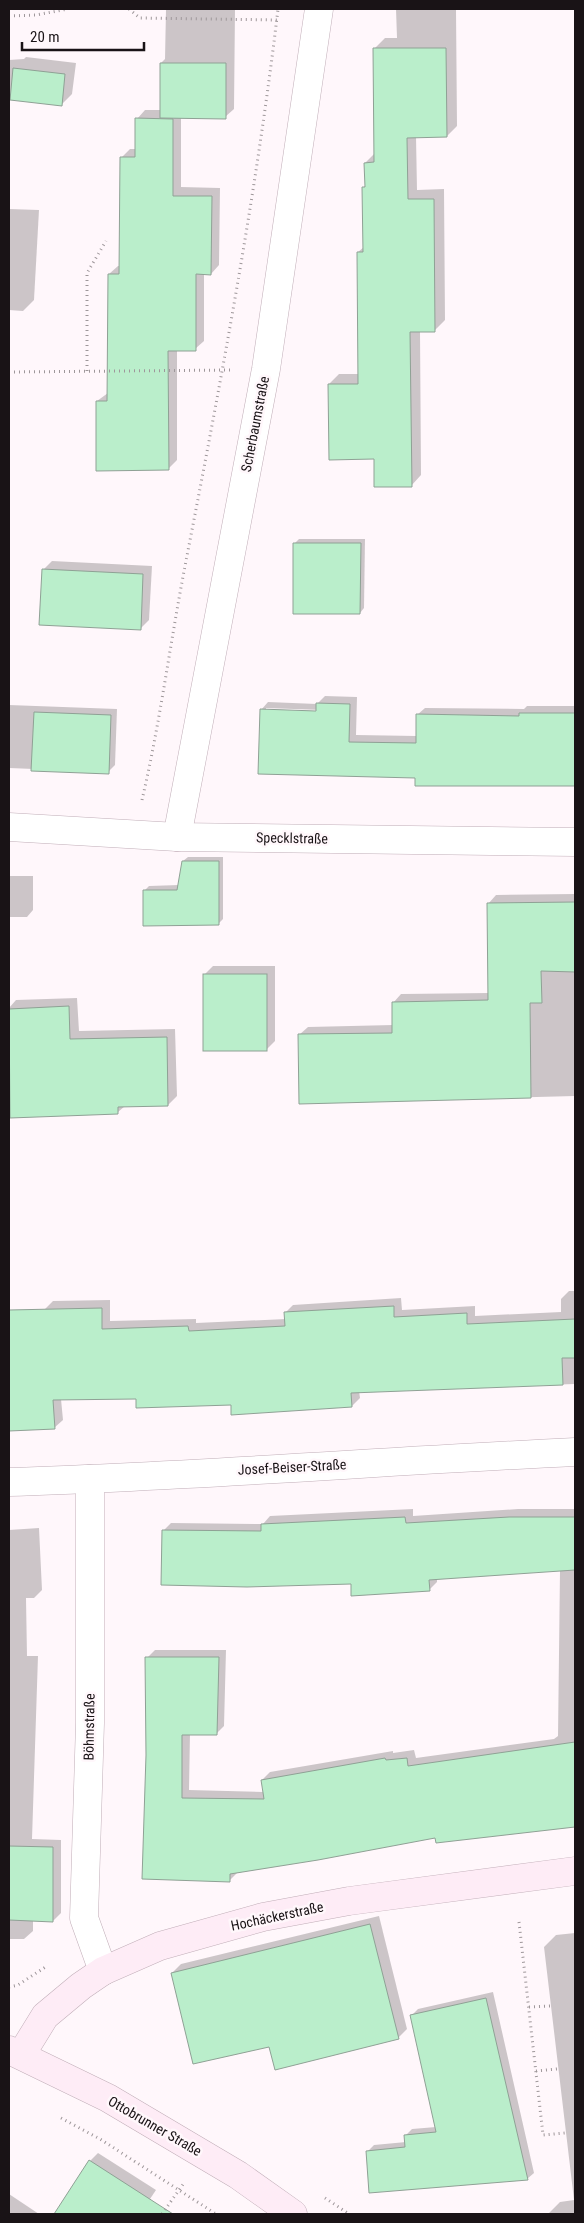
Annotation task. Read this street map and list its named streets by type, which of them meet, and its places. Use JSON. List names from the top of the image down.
{
  "streets": {
    "street": [
      "Scherbaumstraße",
      "Specklstraße",
      "Josef-Beiser-Straße",
      "Böhmstraße",
      "Hochäckerstraße",
      "Ottobrunner Straße"
    ]
  },
  "crossings": [
    ["Scherbaumstraße", "Specklstraße"],
    ["Josef-Beiser-Straße", "Böhmstraße"],
    ["Böhmstraße", "Hochäckerstraße"],
    ["Hochäckerstraße", "Ottobrunner Straße"]
  ],
  "scale_bar": "20 m"
}
